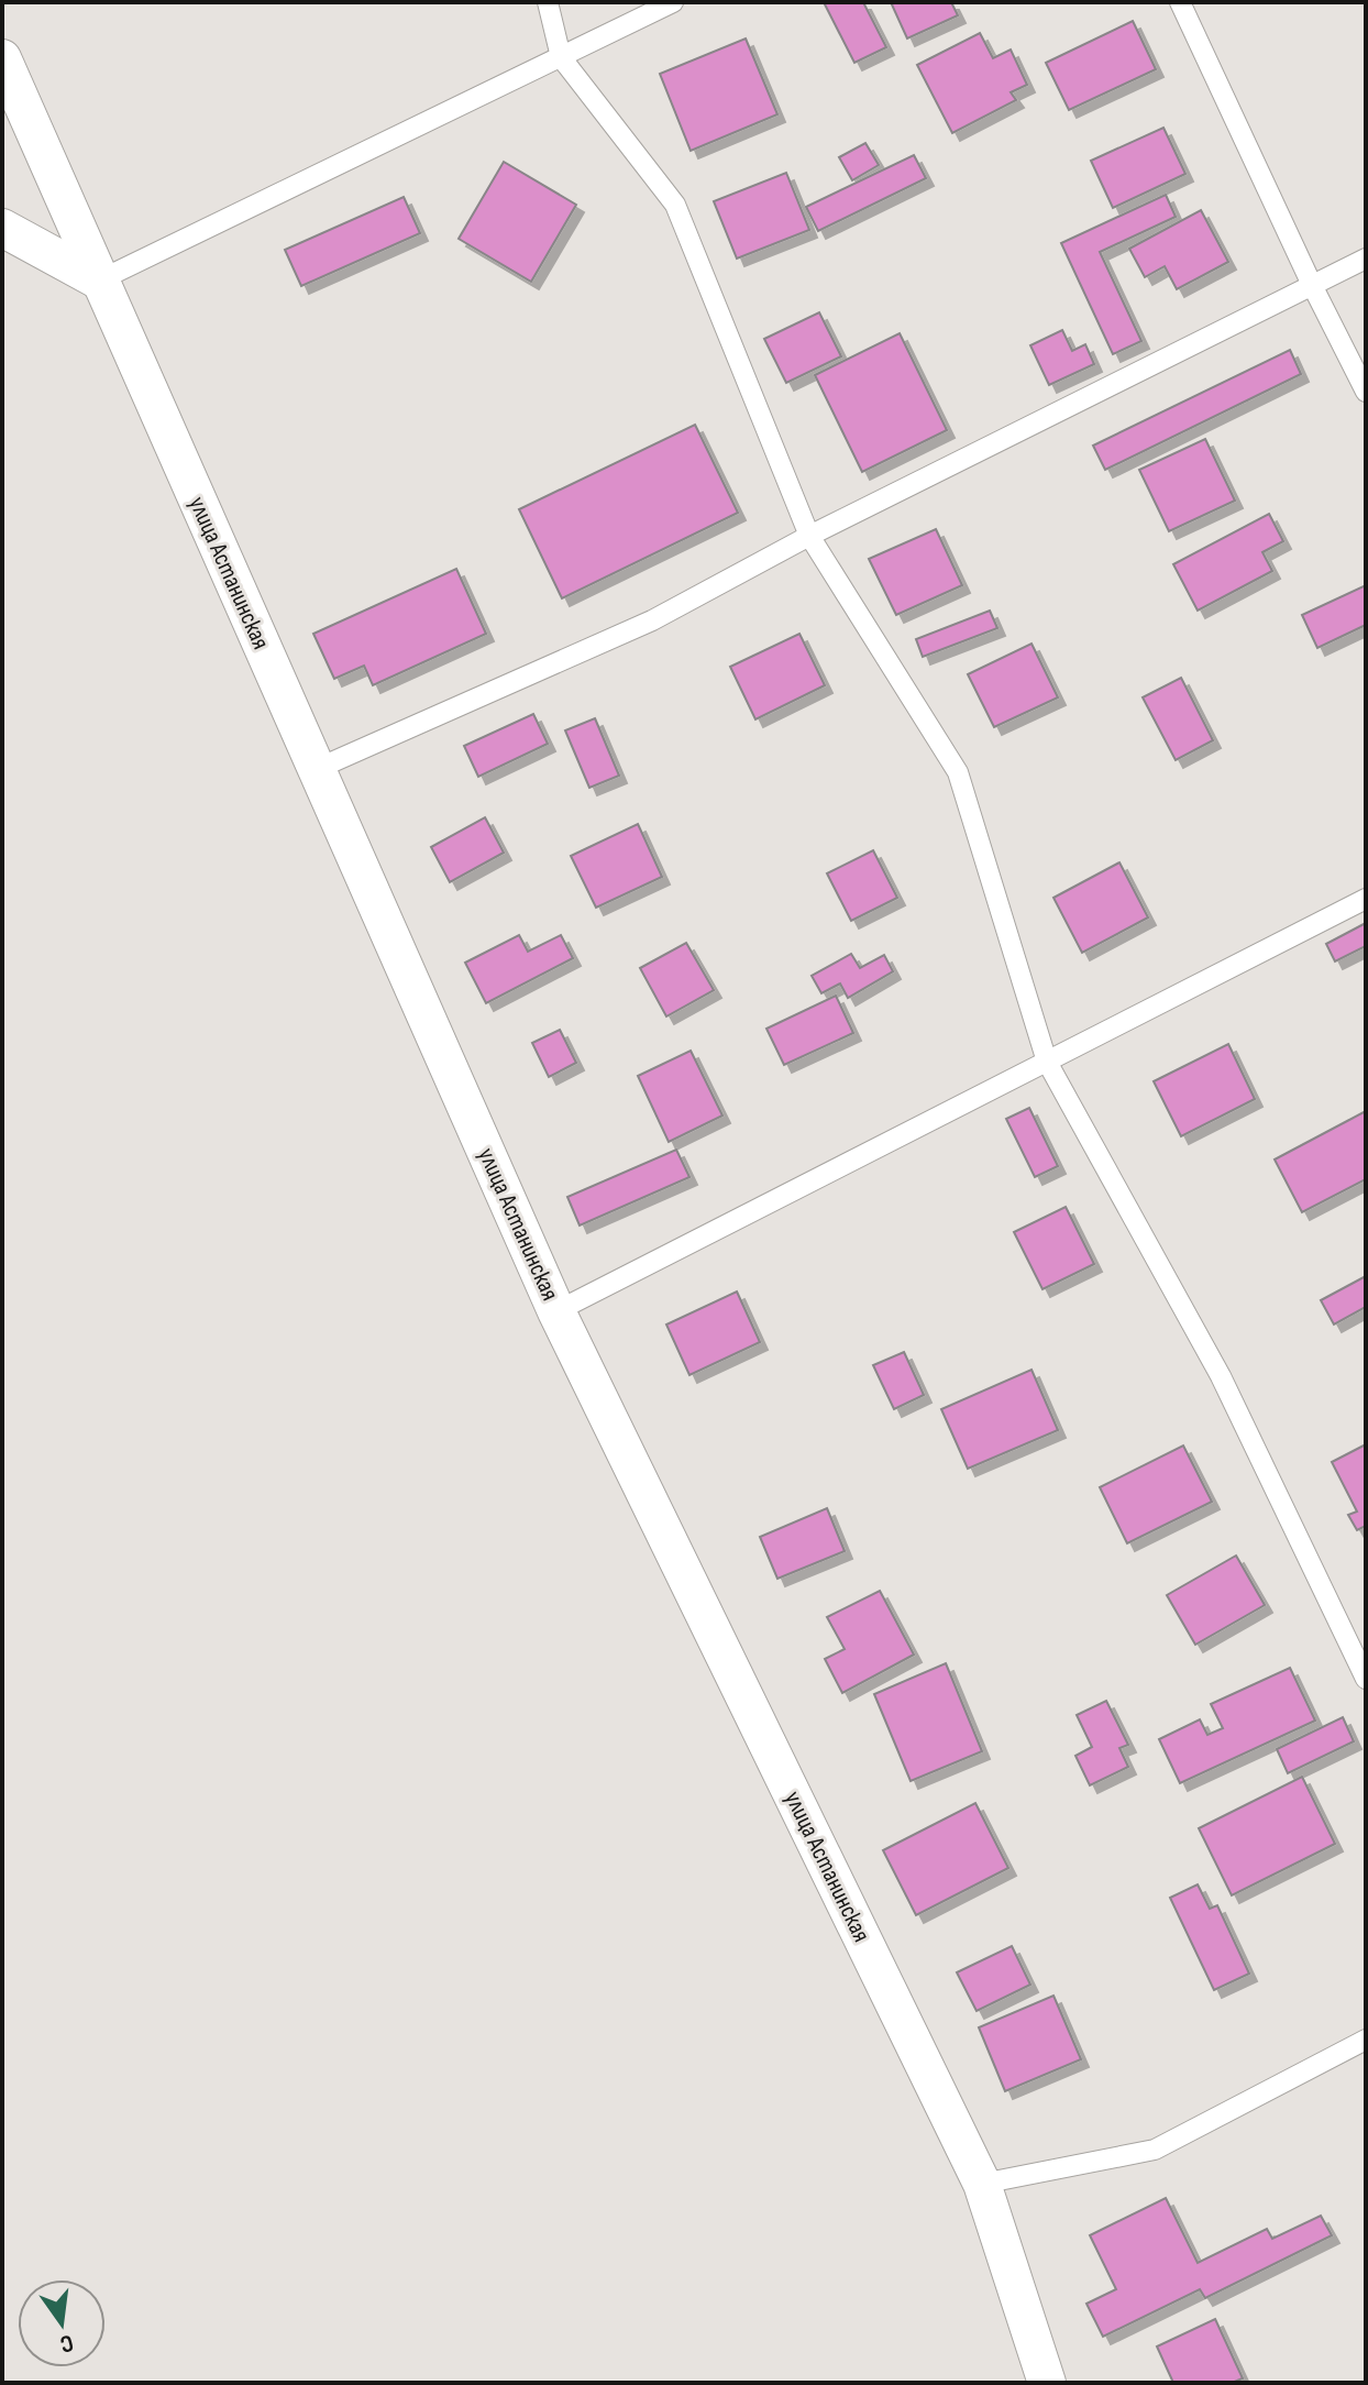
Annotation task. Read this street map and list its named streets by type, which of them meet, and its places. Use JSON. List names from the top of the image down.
{
  "streets": {
    "street": ["улица Астанинская"]
  },
  "north": "bottom"
}
